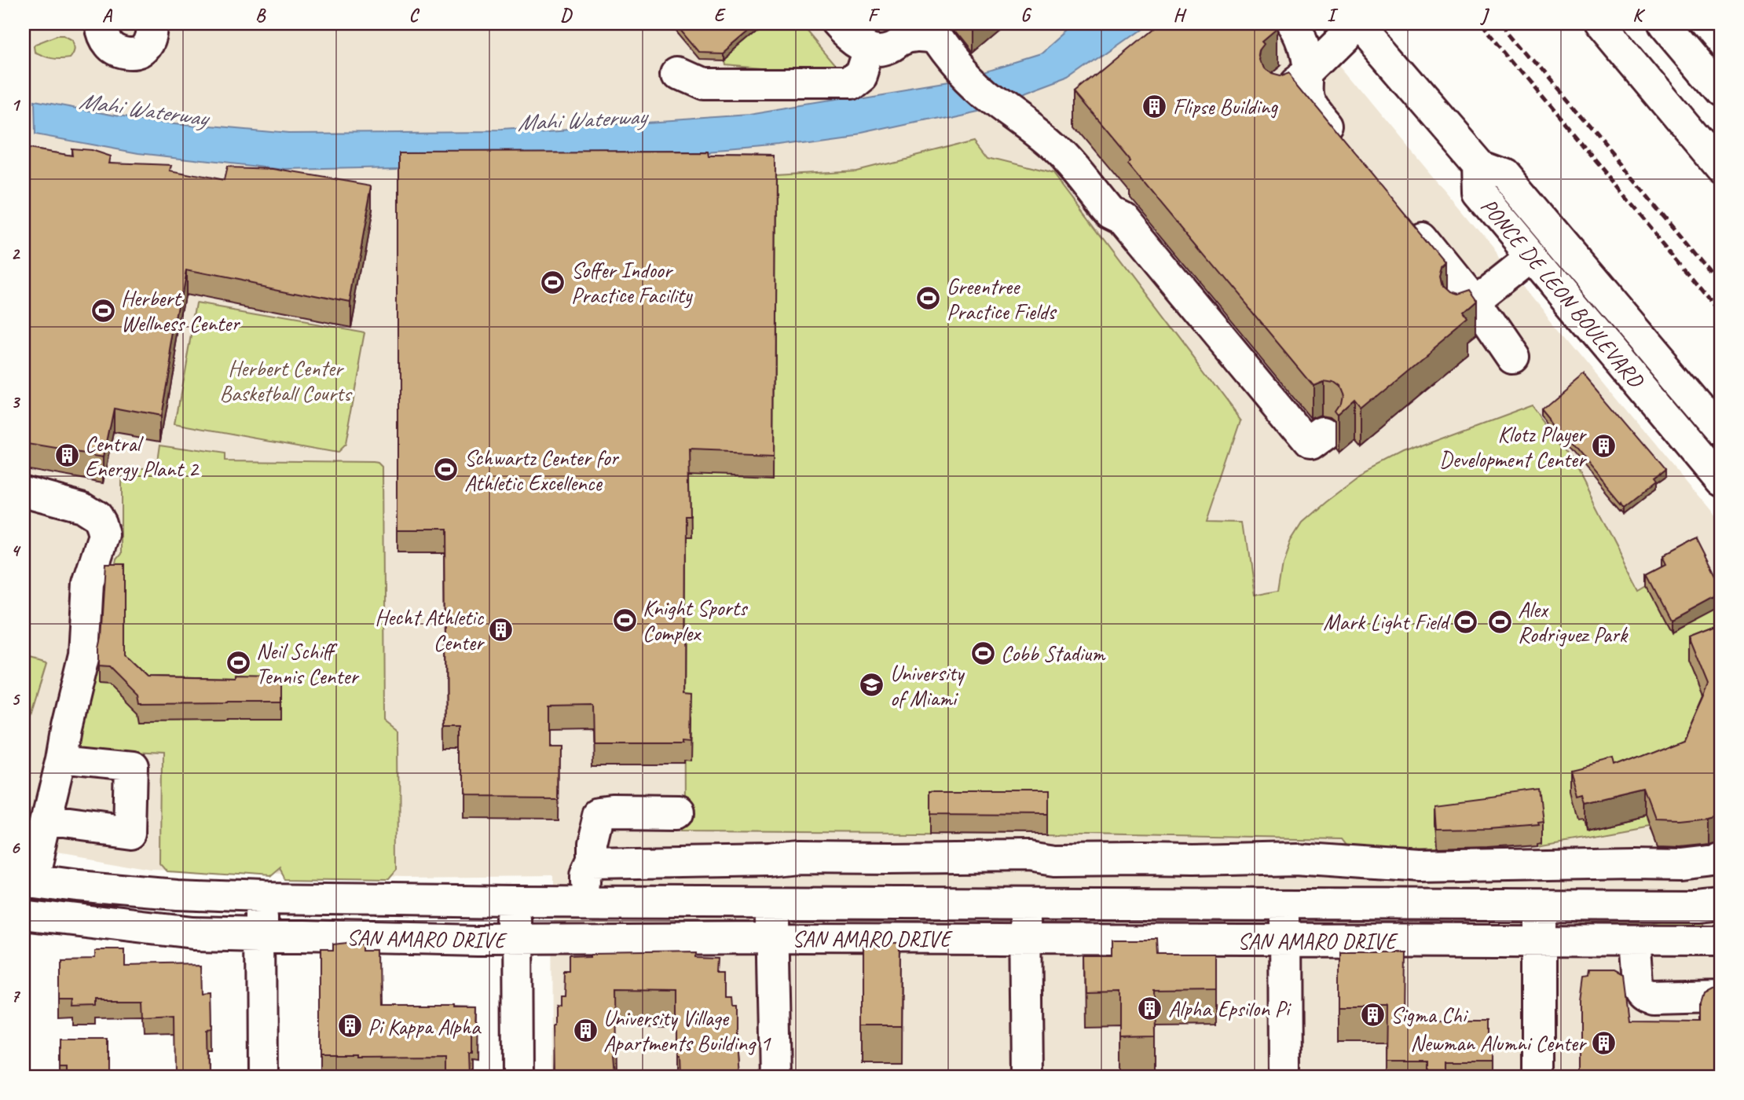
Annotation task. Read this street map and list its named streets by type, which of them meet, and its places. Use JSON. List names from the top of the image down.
{
  "streets": {
    "main road": ["PONCE DE LEON BOULEVARD", "SAN AMARO DRIVE"]
  },
  "water": ["Mahi Waterway"],
  "parks": ["Herbert Center Basketball Courts"],
  "places": {
    "building": [
      "Flipse Building",
      "Klotz Player Development Center",
      "Central Energy Plant 2",
      "Hecht Athletic Center",
      "Alpha Epsilon Pi",
      "Sigma Chi",
      "Pi Kappa Alpha",
      "University Village Apartments Building 1",
      "Newman Alumni Center"
    ],
    "sports": [
      "Soffer Indoor Practice Facility",
      "Greentree Practice Fields",
      "Herbert Wellness Center",
      "Schwartz Center for Athletic Excellence",
      "Knight Sports Complex",
      "Mark Light Field",
      "Alex Rodriguez Park",
      "Cobb Stadium",
      "Neil Schiff Tennis Center"
    ],
    "school or university": ["University of Miami"]
  },
  "grid": {
    "columns": [
      "A",
      "B",
      "C",
      "D",
      "E",
      "F",
      "G",
      "H",
      "I",
      "J",
      "K"
    ],
    "rows": [
      "1",
      "2",
      "3",
      "4",
      "5",
      "6",
      "7"
    ]
  }
}
